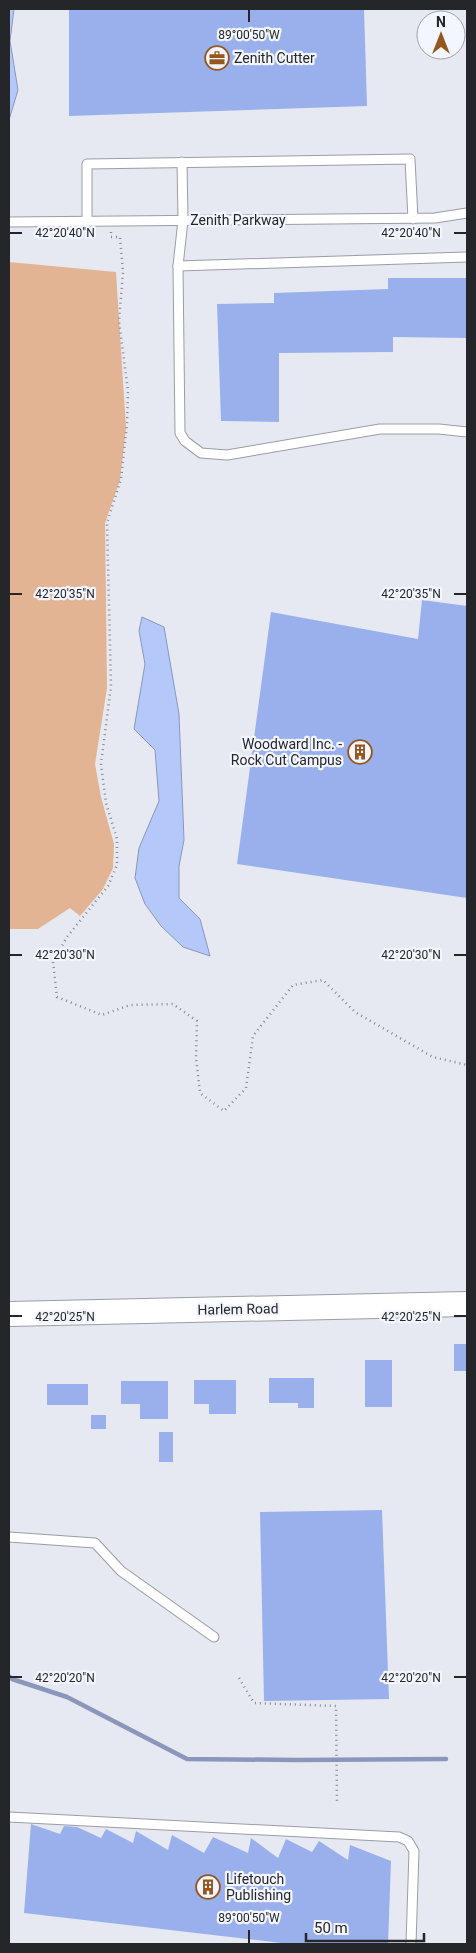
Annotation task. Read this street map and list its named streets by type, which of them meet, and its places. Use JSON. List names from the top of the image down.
{
  "streets": {
    "main road": ["Harlem Road"],
    "lane": ["Zenith Parkway"]
  },
  "places": {
    "office": ["Zenith Cutter"],
    "building": ["Woodward Inc. - Rock Cut Campus", "Lifetouch Publishing"]
  },
  "scale_bar": "50 m",
  "north": "top",
  "coordinates": [
    "89°00'50\"W",
    "42°20'40\"N",
    "42°20'35\"N",
    "42°20'30\"N",
    "42°20'25\"N",
    "42°20'20\"N"
  ]
}
